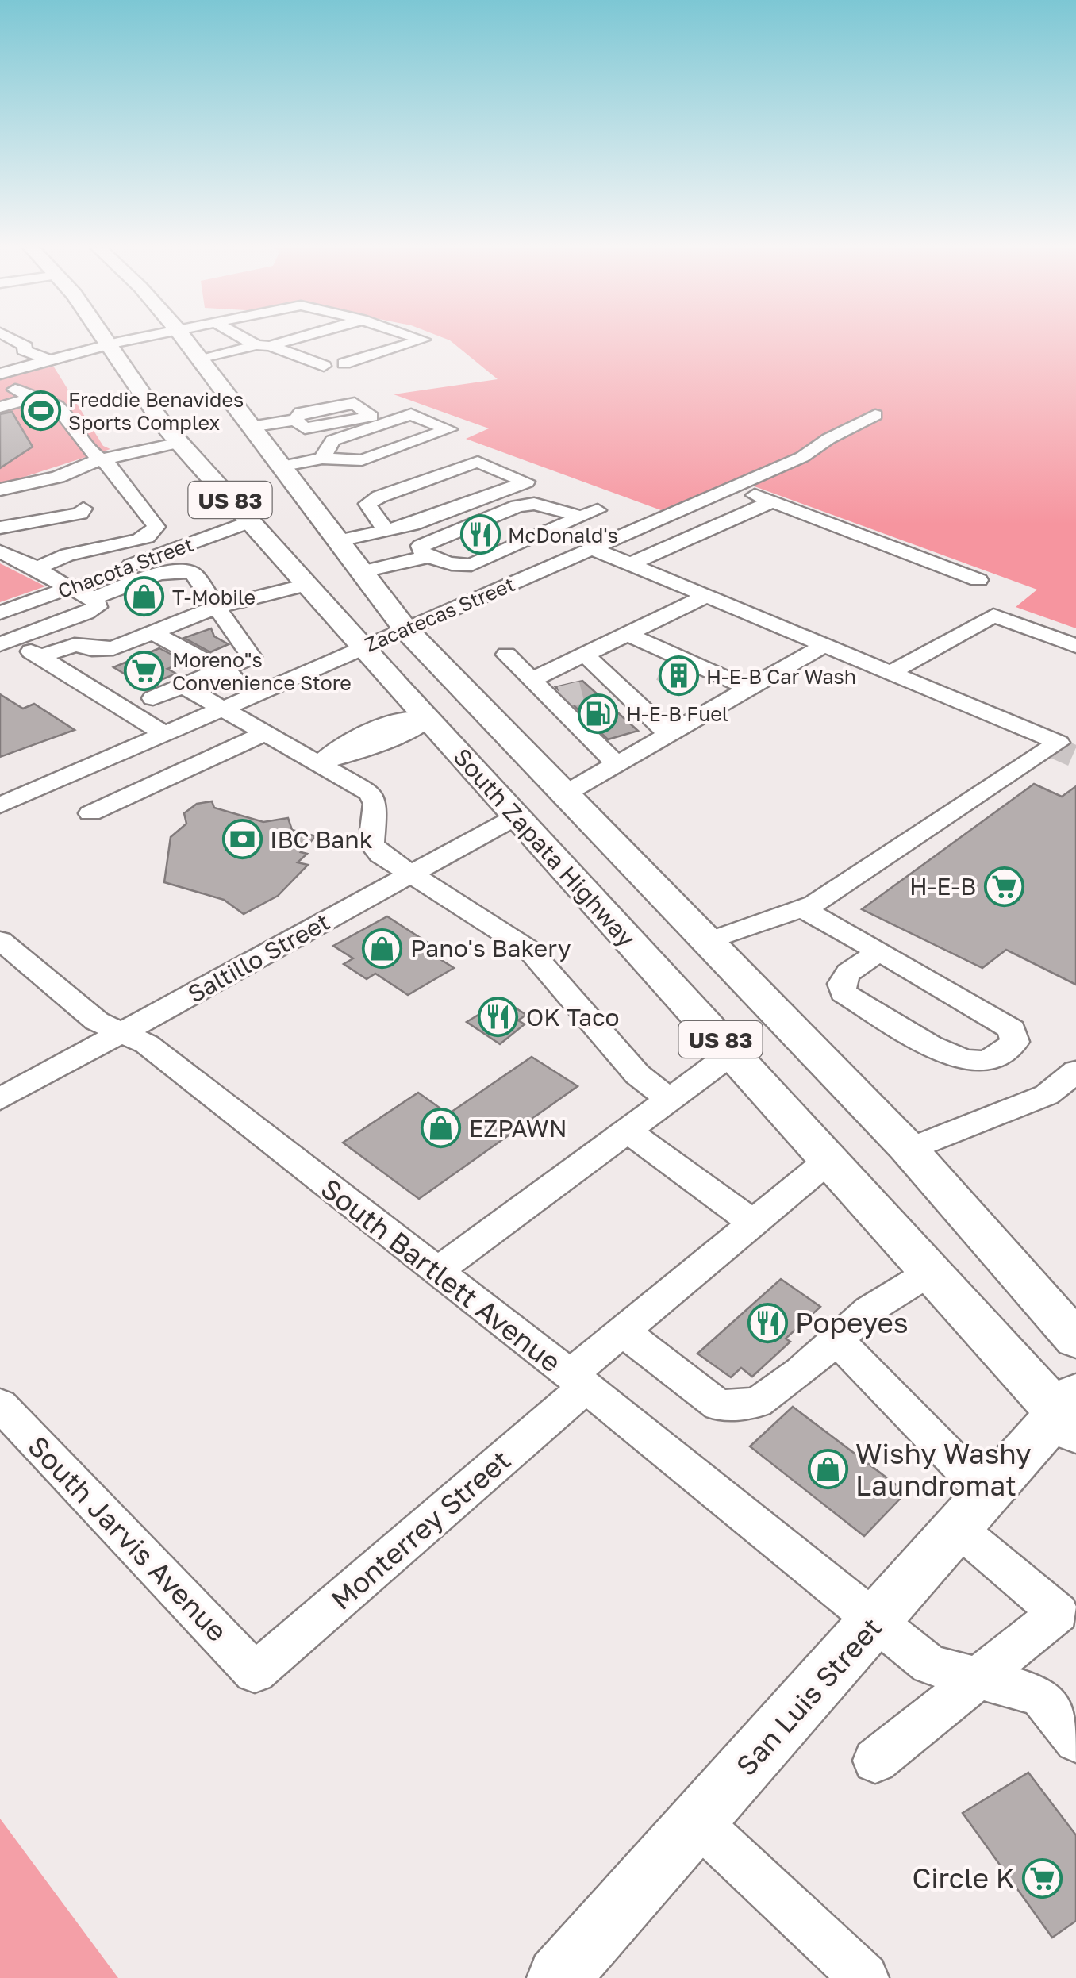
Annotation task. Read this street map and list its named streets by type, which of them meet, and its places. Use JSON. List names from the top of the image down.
{
  "streets": {
    "main road": ["US 83", "South Zapata Highway", "San Luis Street"],
    "street": [
      "Chacota Street",
      "Zacatecas Street",
      "Saltillo Street",
      "South Bartlett Avenue",
      "Monterrey Street",
      "South Jarvis Avenue"
    ]
  },
  "crossings": [
    ["Chacota Street", "South Zapata Highway"],
    ["Zacatecas Street", "South Zapata Highway"],
    ["South Zapata Highway", "Saltillo Street"],
    ["South Zapata Highway", "Monterrey Street"],
    ["South Zapata Highway", "San Luis Street"],
    ["Saltillo Street", "South Bartlett Avenue"],
    ["South Bartlett Avenue", "Monterrey Street"],
    ["South Bartlett Avenue", "San Luis Street"],
    ["Monterrey Street", "South Jarvis Avenue"]
  ],
  "places": {
    "sports": ["Freddie Benavides Sports Complex"],
    "restaurant": ["McDonald's", "OK Taco", "Popeyes"],
    "shop": [
      "T-Mobile",
      "Pano's Bakery",
      "EZPAWN",
      "Wishy Washy Laundromat"
    ],
    "supermarket": ["Moreno\"s Convenience Store", "H-E-B", "Circle K"],
    "building": ["H-E-B Car Wash"],
    "fuel station": ["H-E-B Fuel"],
    "bank": ["IBC Bank"]
  }
}
